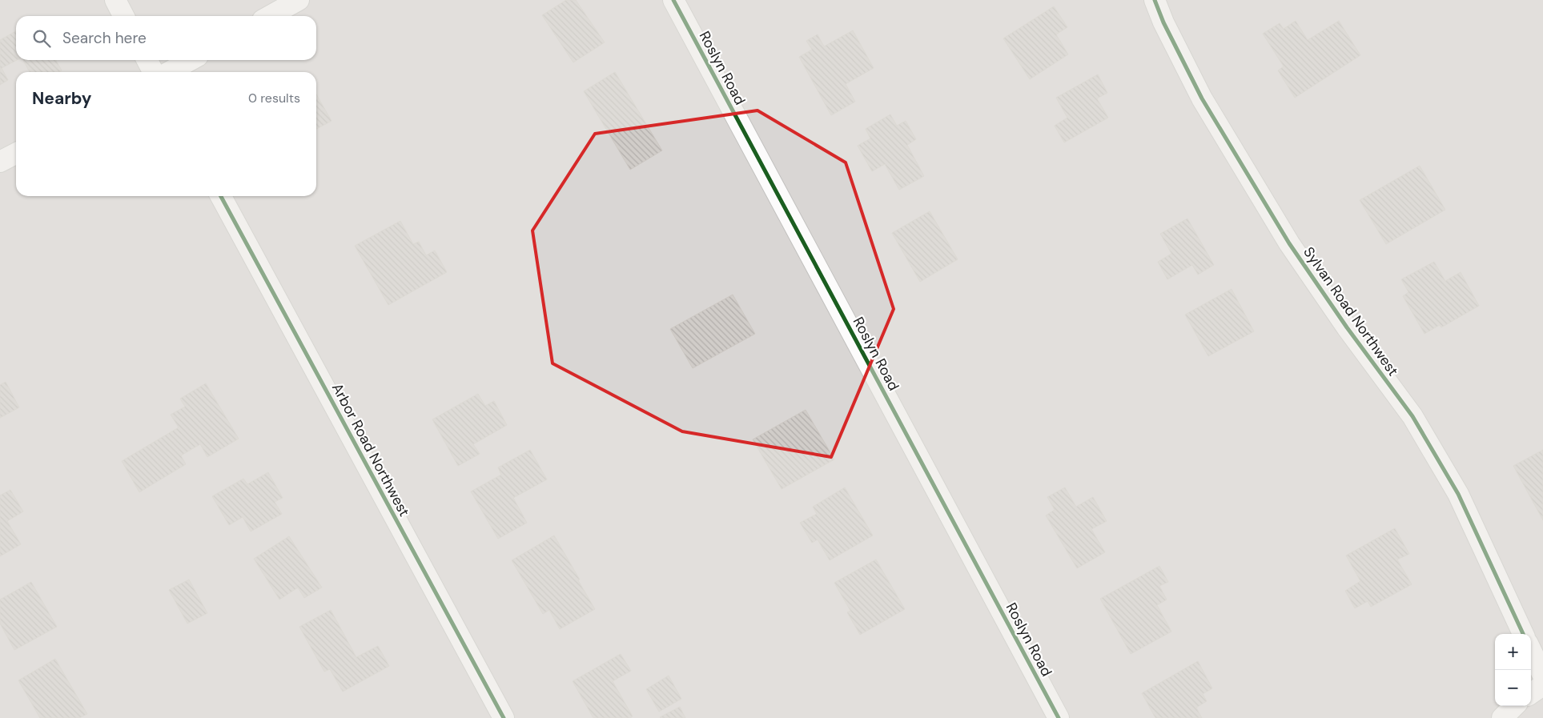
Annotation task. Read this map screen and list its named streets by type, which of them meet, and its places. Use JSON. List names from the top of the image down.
{
  "streets": {
    "street": ["Roslyn Road", "Sylvan Road Northwest", "Arbor Road Northwest"]
  },
  "page": {
    "search": "Search here",
    "heading": ["Nearby", "0 results"],
    "map_buttons": ["+", "−"]
  }
}
